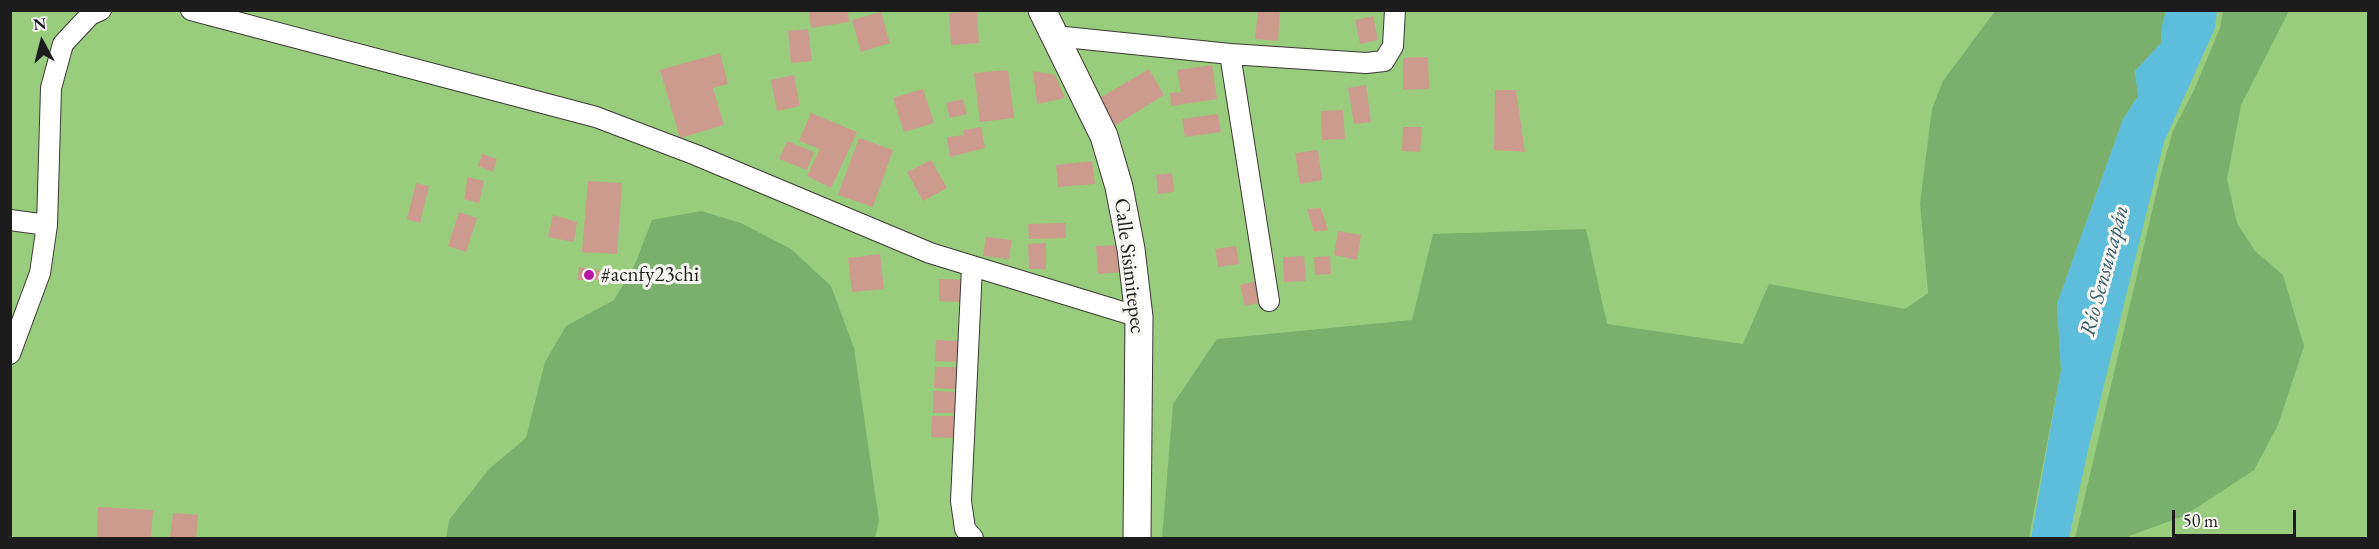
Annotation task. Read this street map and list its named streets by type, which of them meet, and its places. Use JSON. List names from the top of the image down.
{
  "streets": {
    "street": ["Calle Sisimitepec"]
  },
  "water": ["Río Sensunapán"],
  "places": ["#acnfy23chi"],
  "scale_bar": "50 m",
  "north": "top"
}
